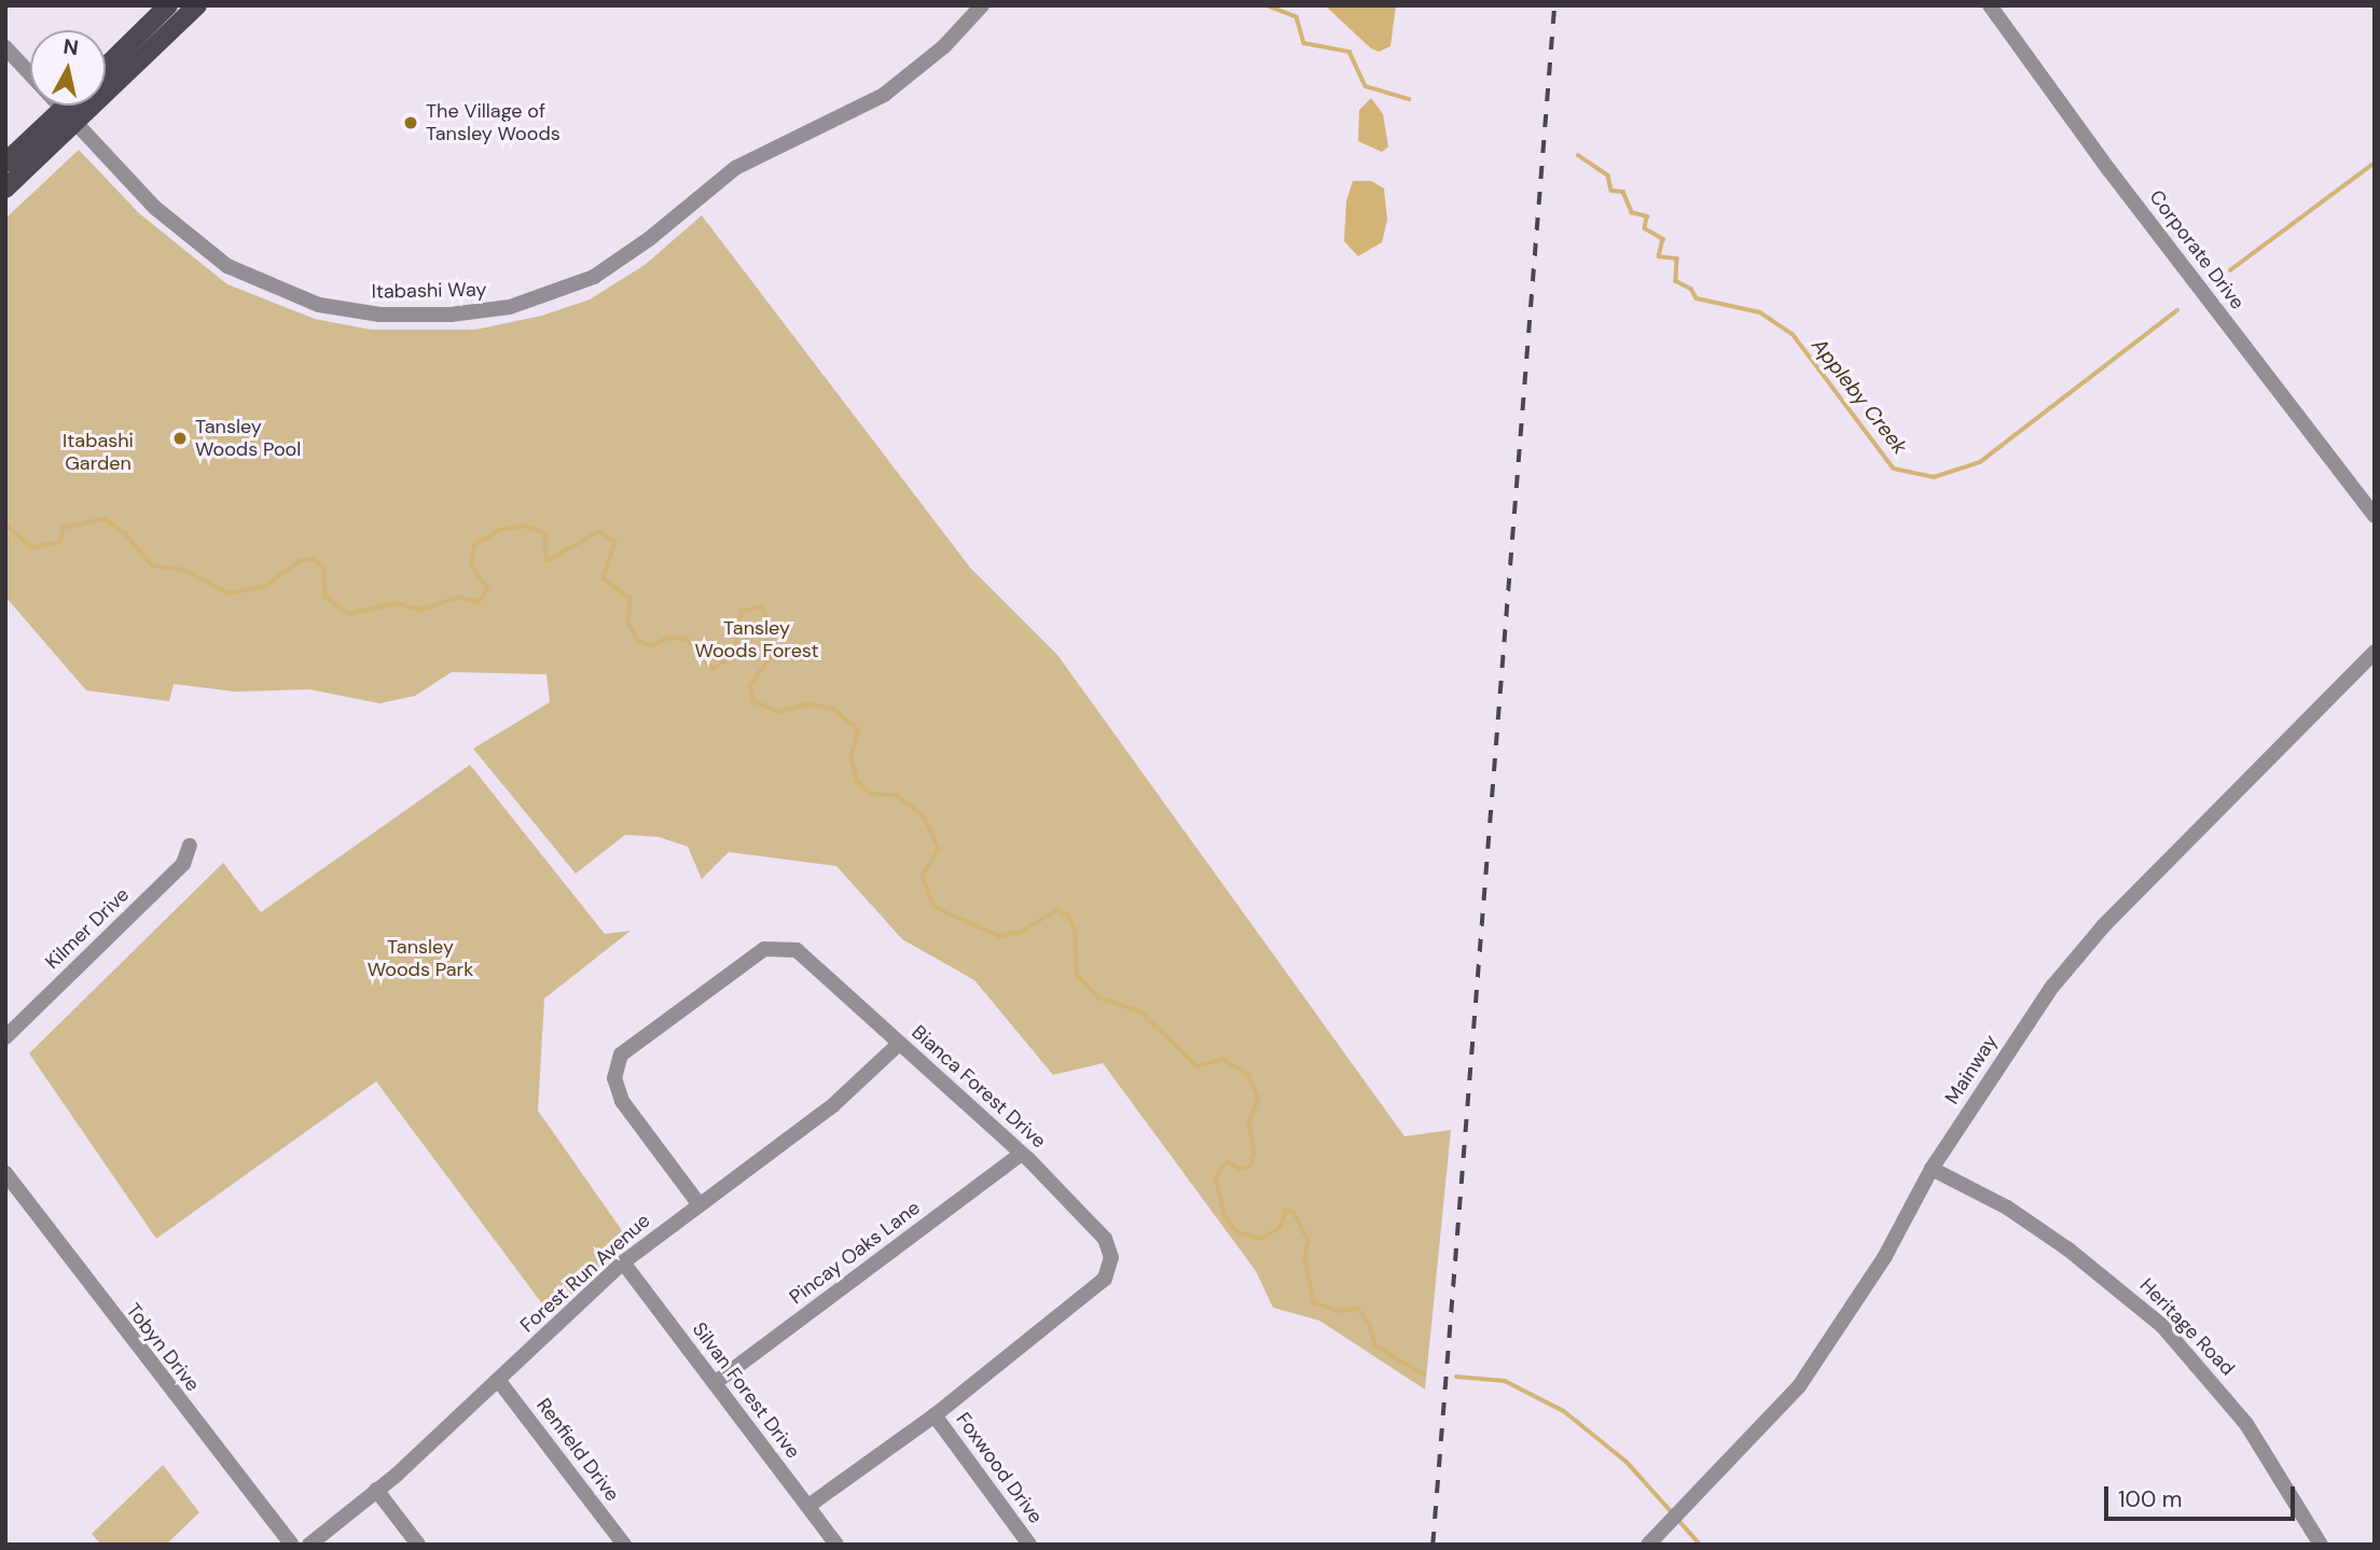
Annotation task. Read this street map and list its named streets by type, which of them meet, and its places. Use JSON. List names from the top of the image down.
{
  "streets": {
    "street": [
      "Corporate Drive",
      "Itabashi Way",
      "Kilmer Drive",
      "Mainway",
      "Bianca Forest Drive",
      "Pincay Oaks Lane",
      "Forest Run Avenue",
      "Heritage Road",
      "Tobyn Drive",
      "Silvan Forest Drive",
      "Renfield Drive",
      "Foxwood Drive"
    ]
  },
  "crossings": [
    ["Mainway", "Heritage Road"],
    ["Bianca Forest Drive", "Pincay Oaks Lane"],
    ["Bianca Forest Drive", "Forest Run Avenue"],
    ["Bianca Forest Drive", "Silvan Forest Drive"],
    ["Bianca Forest Drive", "Foxwood Drive"],
    ["Pincay Oaks Lane", "Silvan Forest Drive"],
    ["Forest Run Avenue", "Silvan Forest Drive"],
    ["Forest Run Avenue", "Renfield Drive"]
  ],
  "water": ["Appleby Creek"],
  "parks": ["Itabashi Garden", "Tansley Woods Forest", "Tansley Woods Park"],
  "places": ["The Village of Tansley Woods", "Tansley Woods Pool"],
  "scale_bar": "100 m",
  "north": "top"
}
